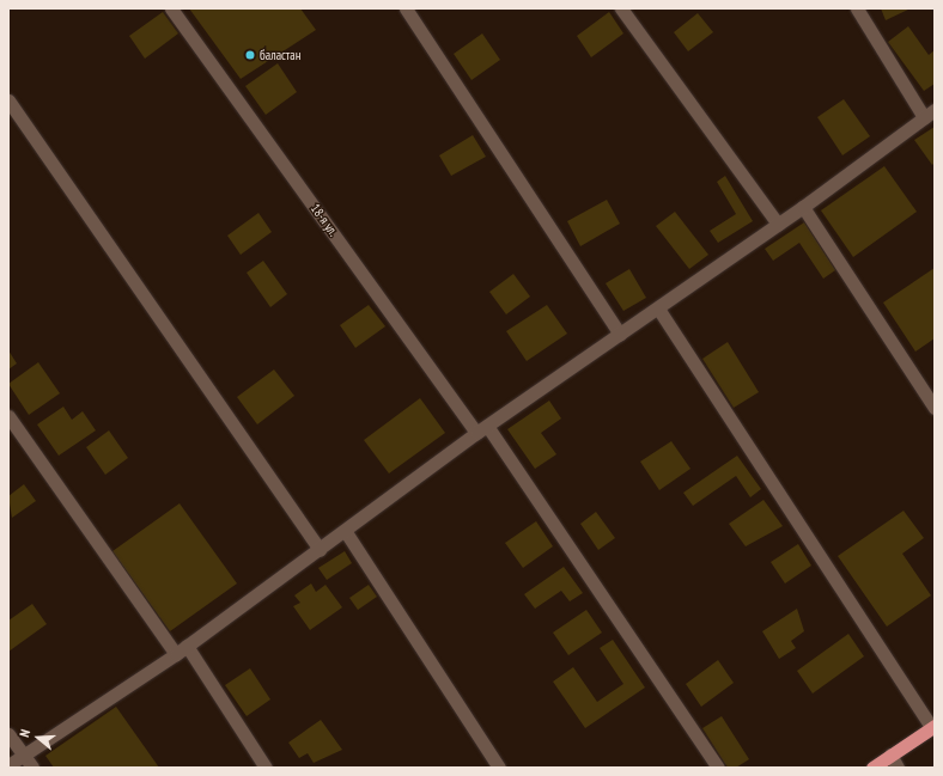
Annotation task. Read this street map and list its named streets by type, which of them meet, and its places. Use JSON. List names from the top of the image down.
{
  "streets": {
    "street": ["18-я ул."]
  },
  "places": ["баластан"],
  "north": "left"
}
